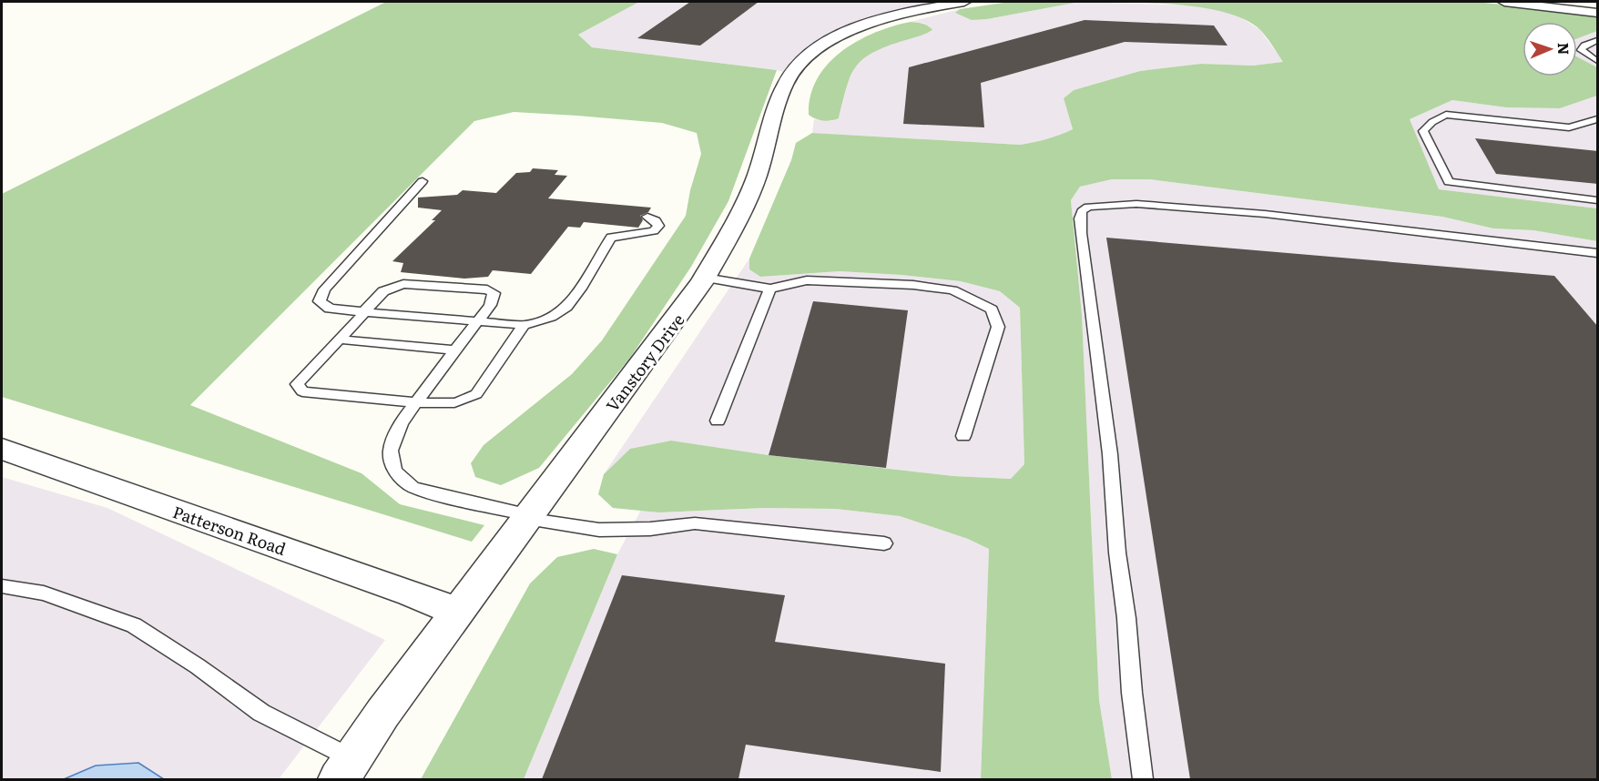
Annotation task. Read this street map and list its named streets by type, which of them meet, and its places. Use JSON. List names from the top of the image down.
{
  "streets": {
    "street": ["Vanstory Drive", "Patterson Road"]
  },
  "crossings": [
    ["Vanstory Drive", "Patterson Road"]
  ],
  "north": "right"
}
